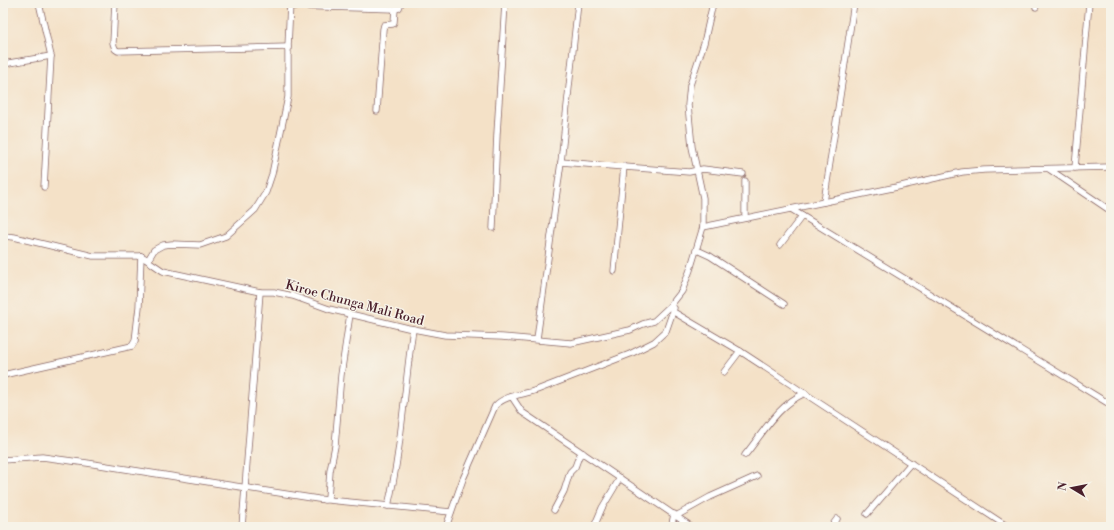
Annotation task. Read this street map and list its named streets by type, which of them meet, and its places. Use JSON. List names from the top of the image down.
{
  "streets": {
    "street": ["Kiroe Chunga Mali Road"]
  },
  "north": "left"
}
